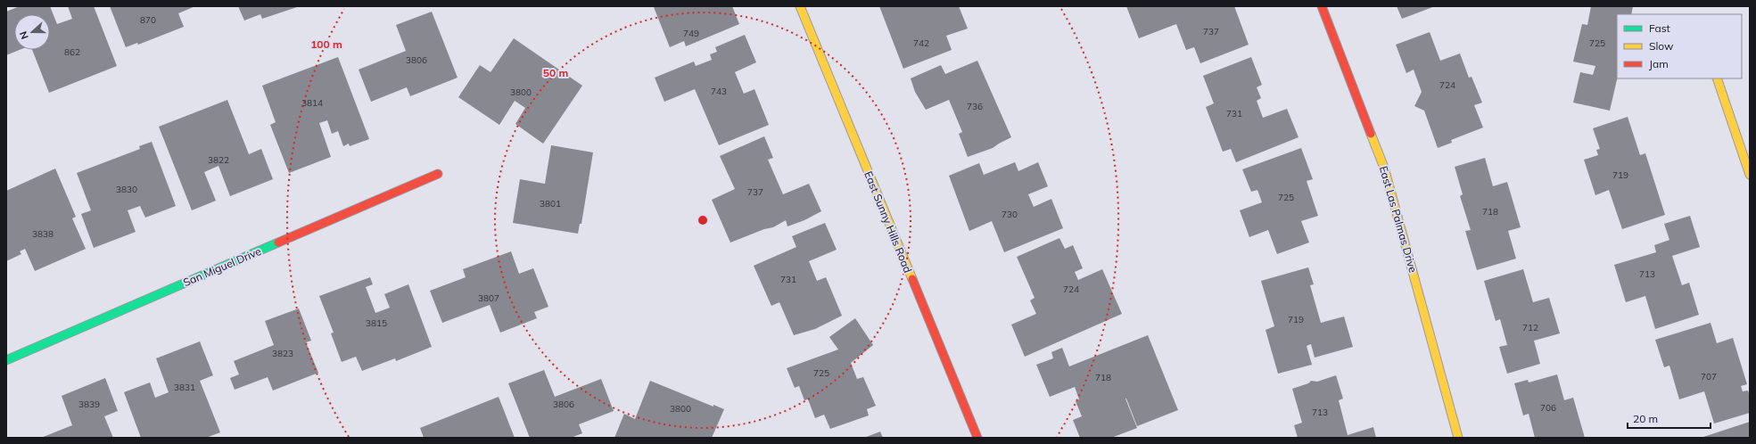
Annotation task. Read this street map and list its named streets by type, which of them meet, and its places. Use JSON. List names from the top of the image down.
{
  "streets": {
    "street": ["East Las Palmas Drive", "East Sunny Hills Road", "San Miguel Drive"]
  },
  "house_numbers": [
    "870",
    "737",
    "749",
    "742",
    "725",
    "862",
    "3806",
    "724",
    "743",
    "3800",
    "3814",
    "736",
    "731",
    "3822",
    "719",
    "3830",
    "737",
    "725",
    "3801",
    "718",
    "730",
    "3838",
    "713",
    "731",
    "724",
    "3807",
    "719",
    "3815",
    "712",
    "3823",
    "725",
    "707",
    "718",
    "3831",
    "3839",
    "3806",
    "706",
    "3800",
    "713"
  ],
  "legend": ["Fast", "Slow", "Jam"],
  "scale_bar": "20 m",
  "north": "left",
  "rings": ["100 m", "50 m"]
}
